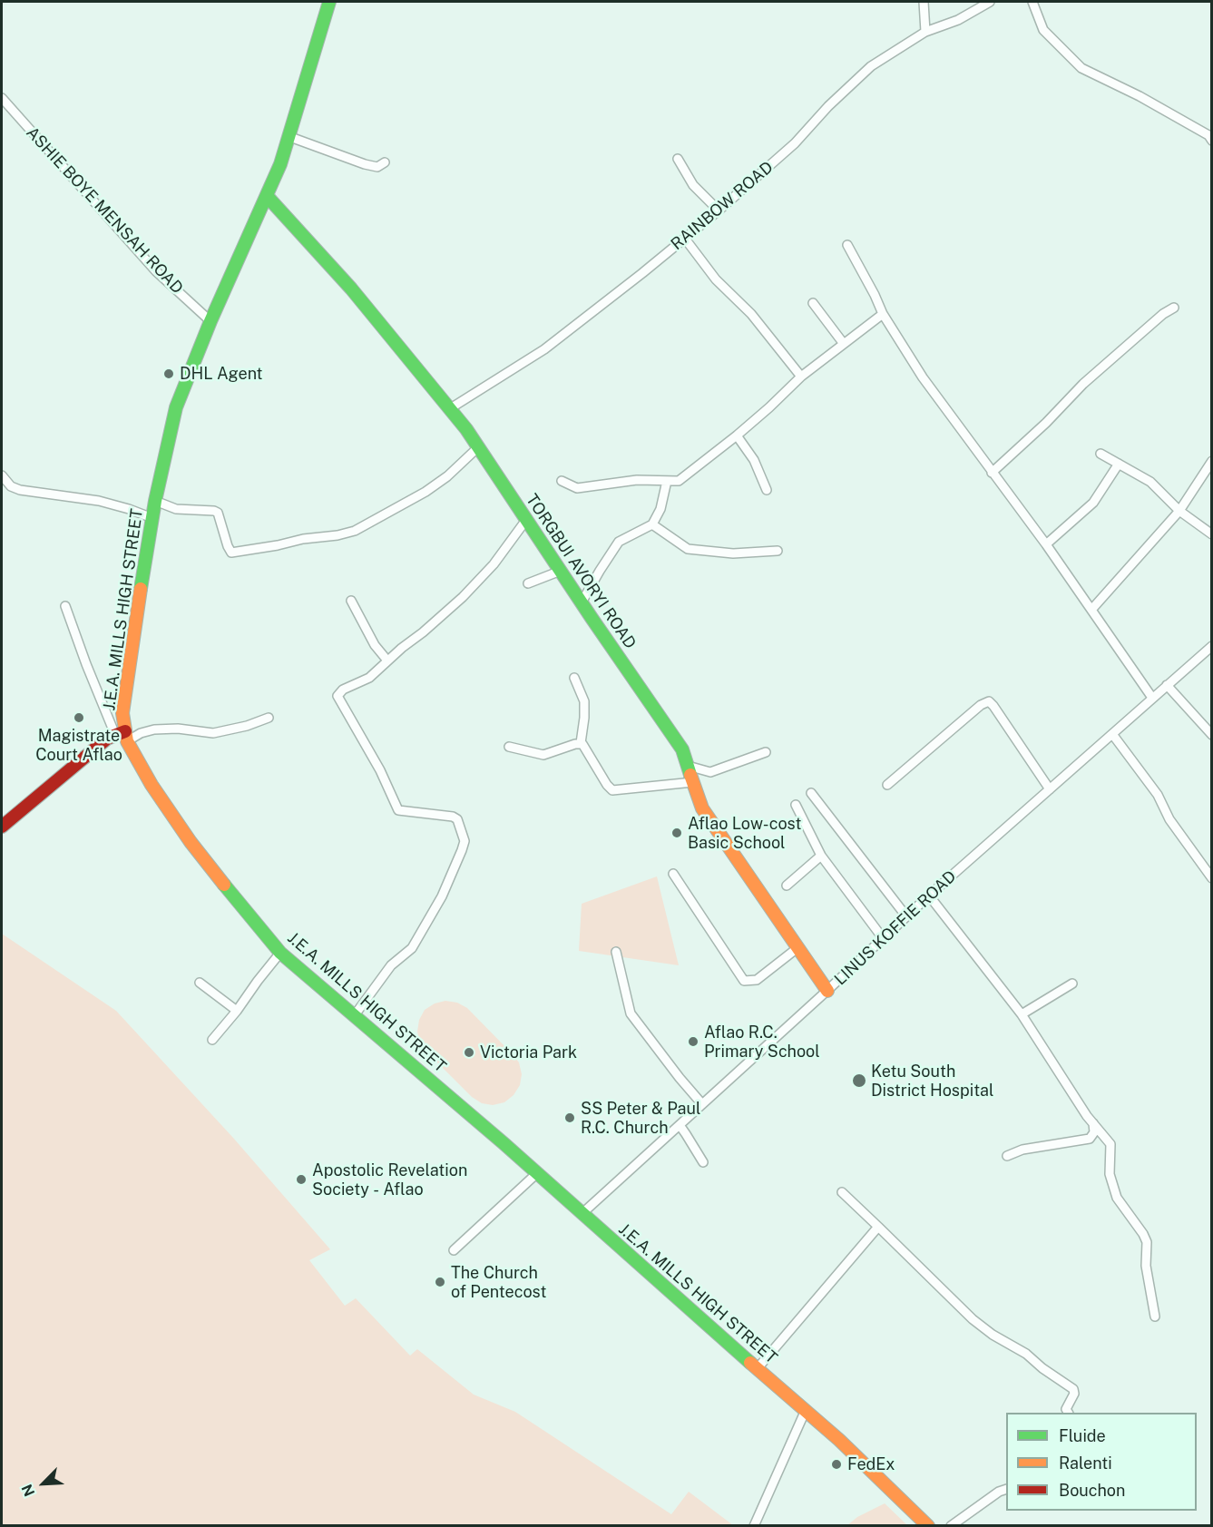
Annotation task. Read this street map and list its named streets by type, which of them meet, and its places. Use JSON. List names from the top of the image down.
{
  "streets": {
    "main road": ["TORGBUI AVORYI ROAD", "J.E.A. MILLS HIGH STREET"],
    "street": ["RAINBOW ROAD", "ASHIE BOYE MENSAH ROAD", "LINUS KOFFIE ROAD"]
  },
  "crossings": [
    ["RAINBOW ROAD", "TORGBUI AVORYI ROAD"],
    ["ASHIE BOYE MENSAH ROAD", "J.E.A. MILLS HIGH STREET"],
    ["TORGBUI AVORYI ROAD", "J.E.A. MILLS HIGH STREET"],
    ["TORGBUI AVORYI ROAD", "LINUS KOFFIE ROAD"],
    ["J.E.A. MILLS HIGH STREET", "LINUS KOFFIE ROAD"]
  ],
  "places": [
    "DHL Agent",
    "Magistrate Court Aflao",
    "Aflao Low-cost Basic School",
    "Aflao R.C. Primary School",
    "Victoria Park",
    "Ketu South District Hospital",
    "SS Peter & Paul R.C. Church",
    "Apostolic Revelation Society - Aflao",
    "The Church of Pentecost",
    "FedEx"
  ],
  "legend": ["Fluide", "Ralenti", "Bouchon"],
  "north": "bottom left"
}
